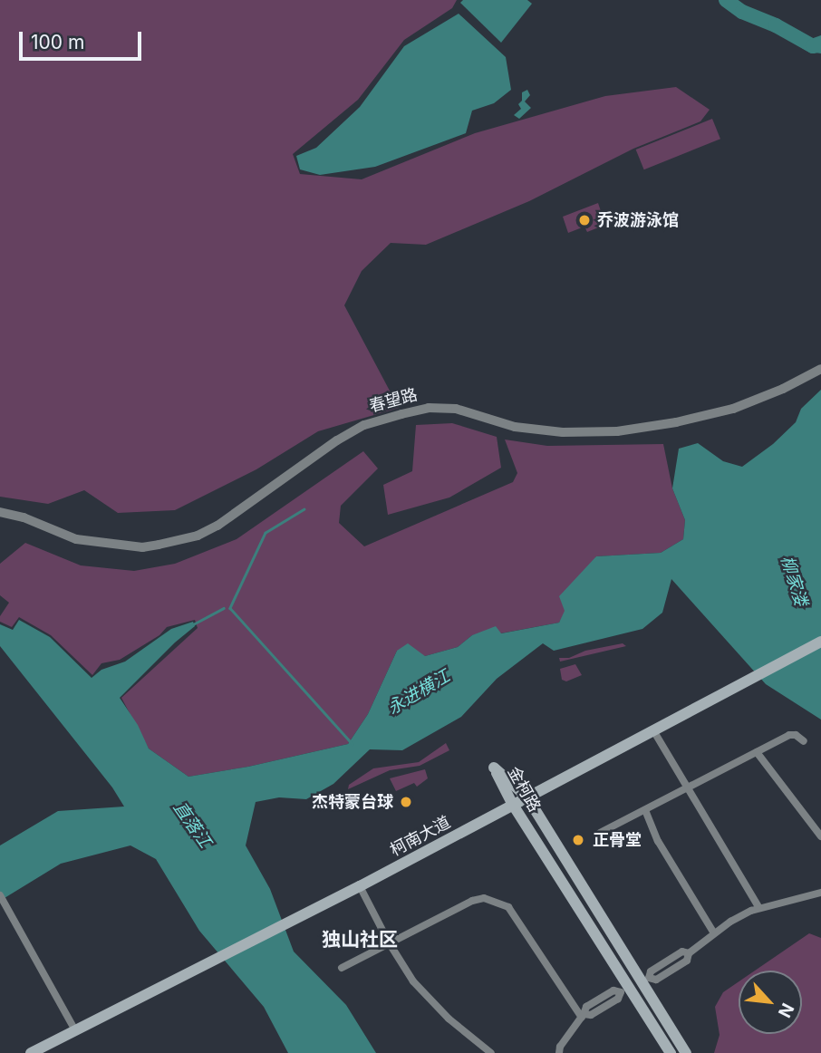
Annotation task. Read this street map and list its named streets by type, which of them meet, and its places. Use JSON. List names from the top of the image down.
{
  "streets": {
    "main road": ["金柯路", "柯南大道"],
    "street": ["春望路"]
  },
  "crossings": [
    ["金柯路", "柯南大道"]
  ],
  "districts": ["独山社区"],
  "water": ["柳家溇", "永进横江", "直落江"],
  "places": ["乔波游泳馆", "杰特蒙台球", "正骨堂"],
  "scale_bar": "100 m",
  "north": "bottom right"
}
